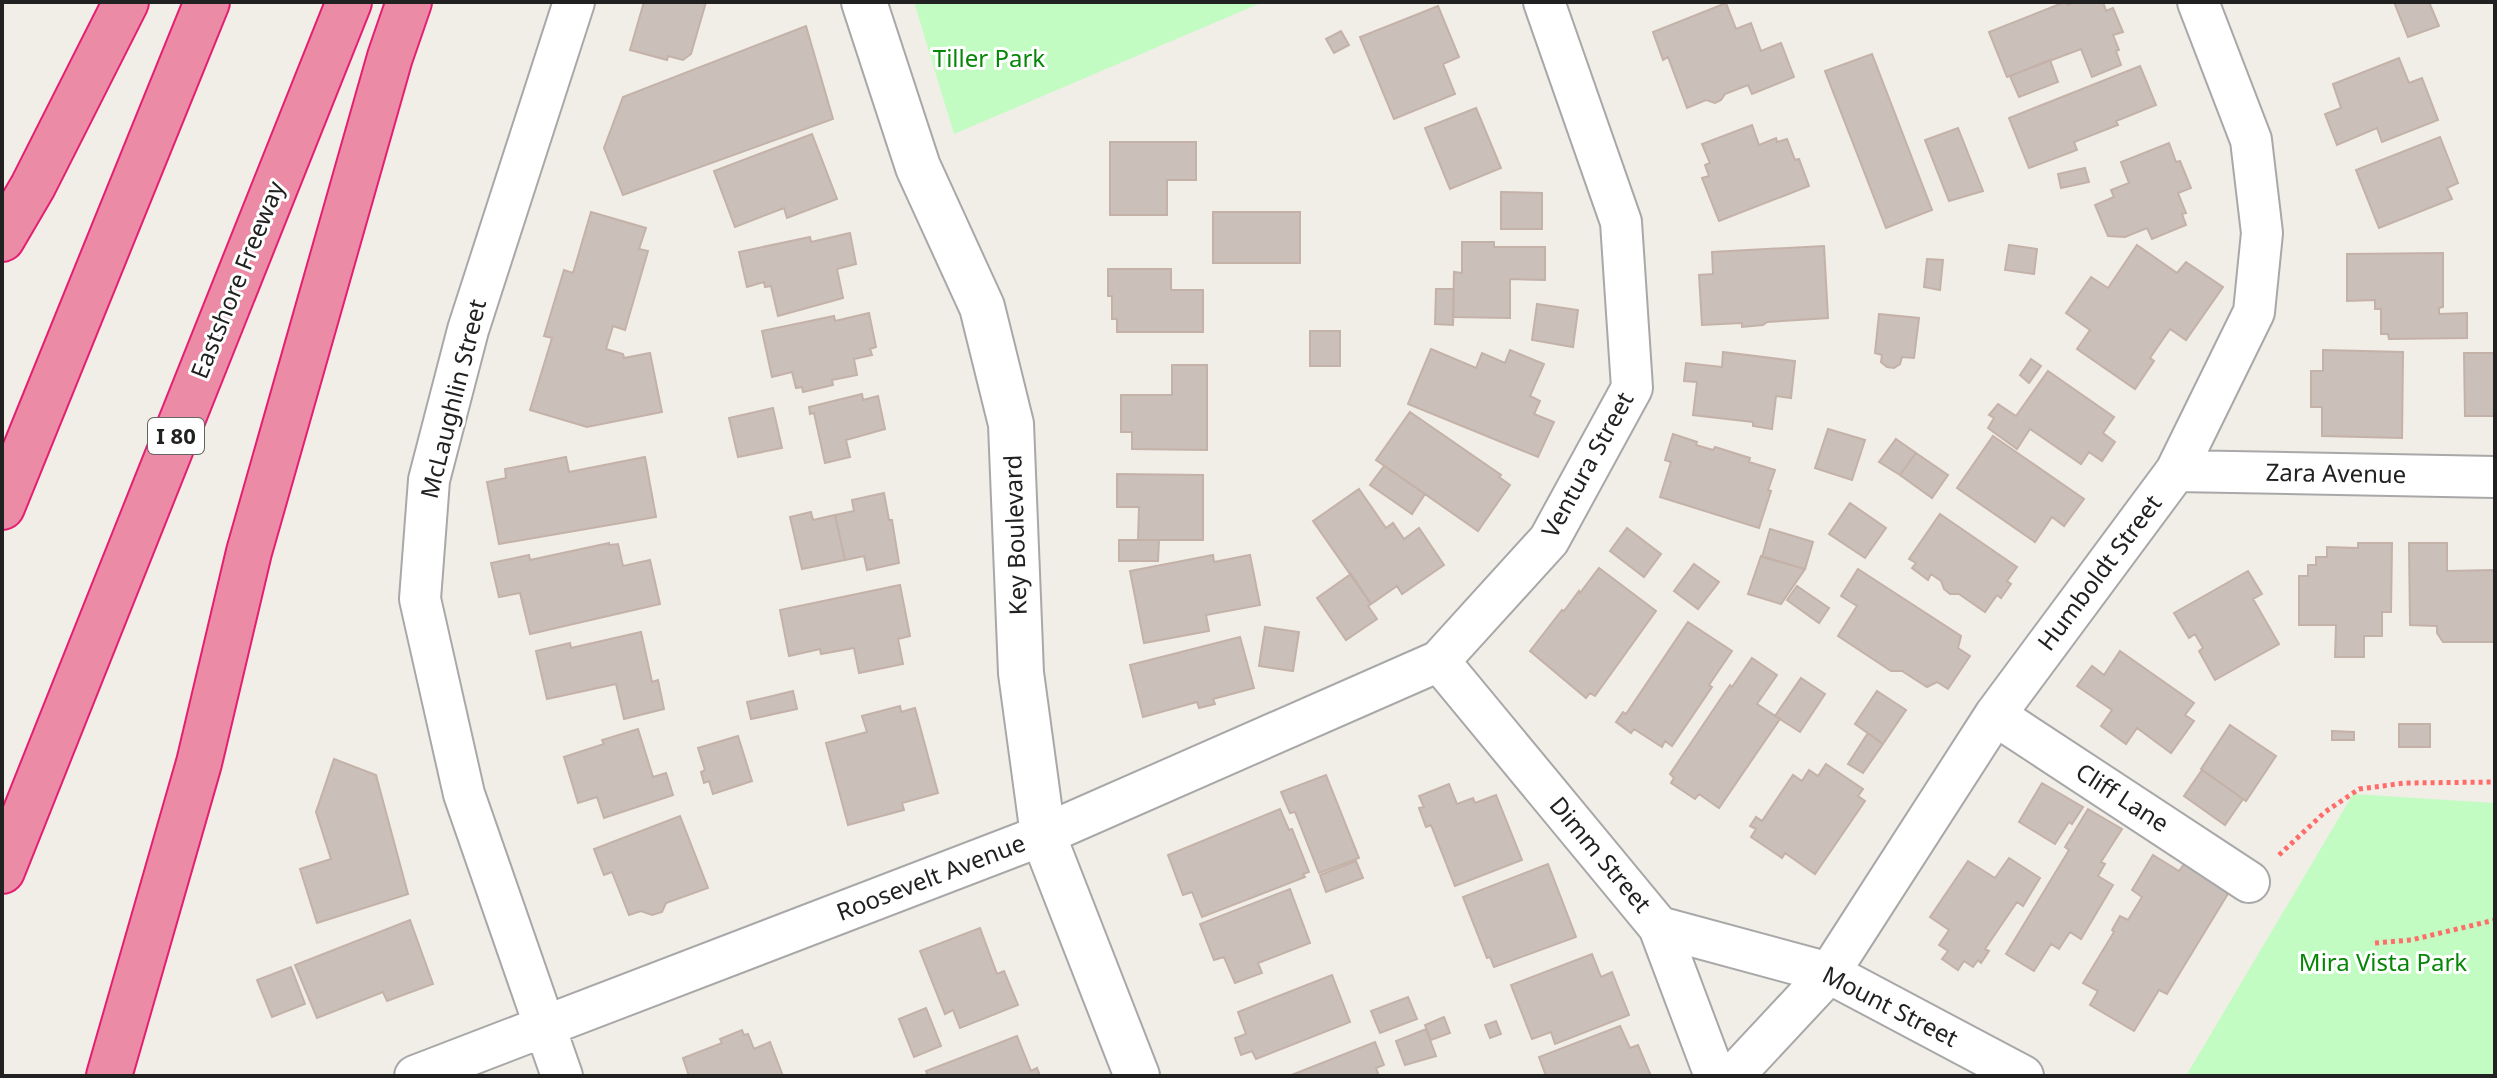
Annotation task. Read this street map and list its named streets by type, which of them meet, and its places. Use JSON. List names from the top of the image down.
{
  "streets": {
    "highway": ["Eastshore Freeway", "I 80"],
    "street": [
      "McLaughlin Street",
      "Ventura Street",
      "Zara Avenue",
      "Key Boulevard",
      "Humboldt Street",
      "Cliff Lane",
      "Dimm Street",
      "Roosevelt Avenue",
      "Mount Street"
    ]
  },
  "crossings": [
    ["McLaughlin Street", "Roosevelt Avenue"],
    ["Ventura Street", "Dimm Street"],
    ["Ventura Street", "Roosevelt Avenue"],
    ["Zara Avenue", "Humboldt Street"],
    ["Key Boulevard", "Roosevelt Avenue"],
    ["Humboldt Street", "Cliff Lane"],
    ["Humboldt Street", "Mount Street"],
    ["Dimm Street", "Roosevelt Avenue"],
    ["Dimm Street", "Mount Street"]
  ],
  "parks": ["Tiller Park", "Mira Vista Park"]
}
